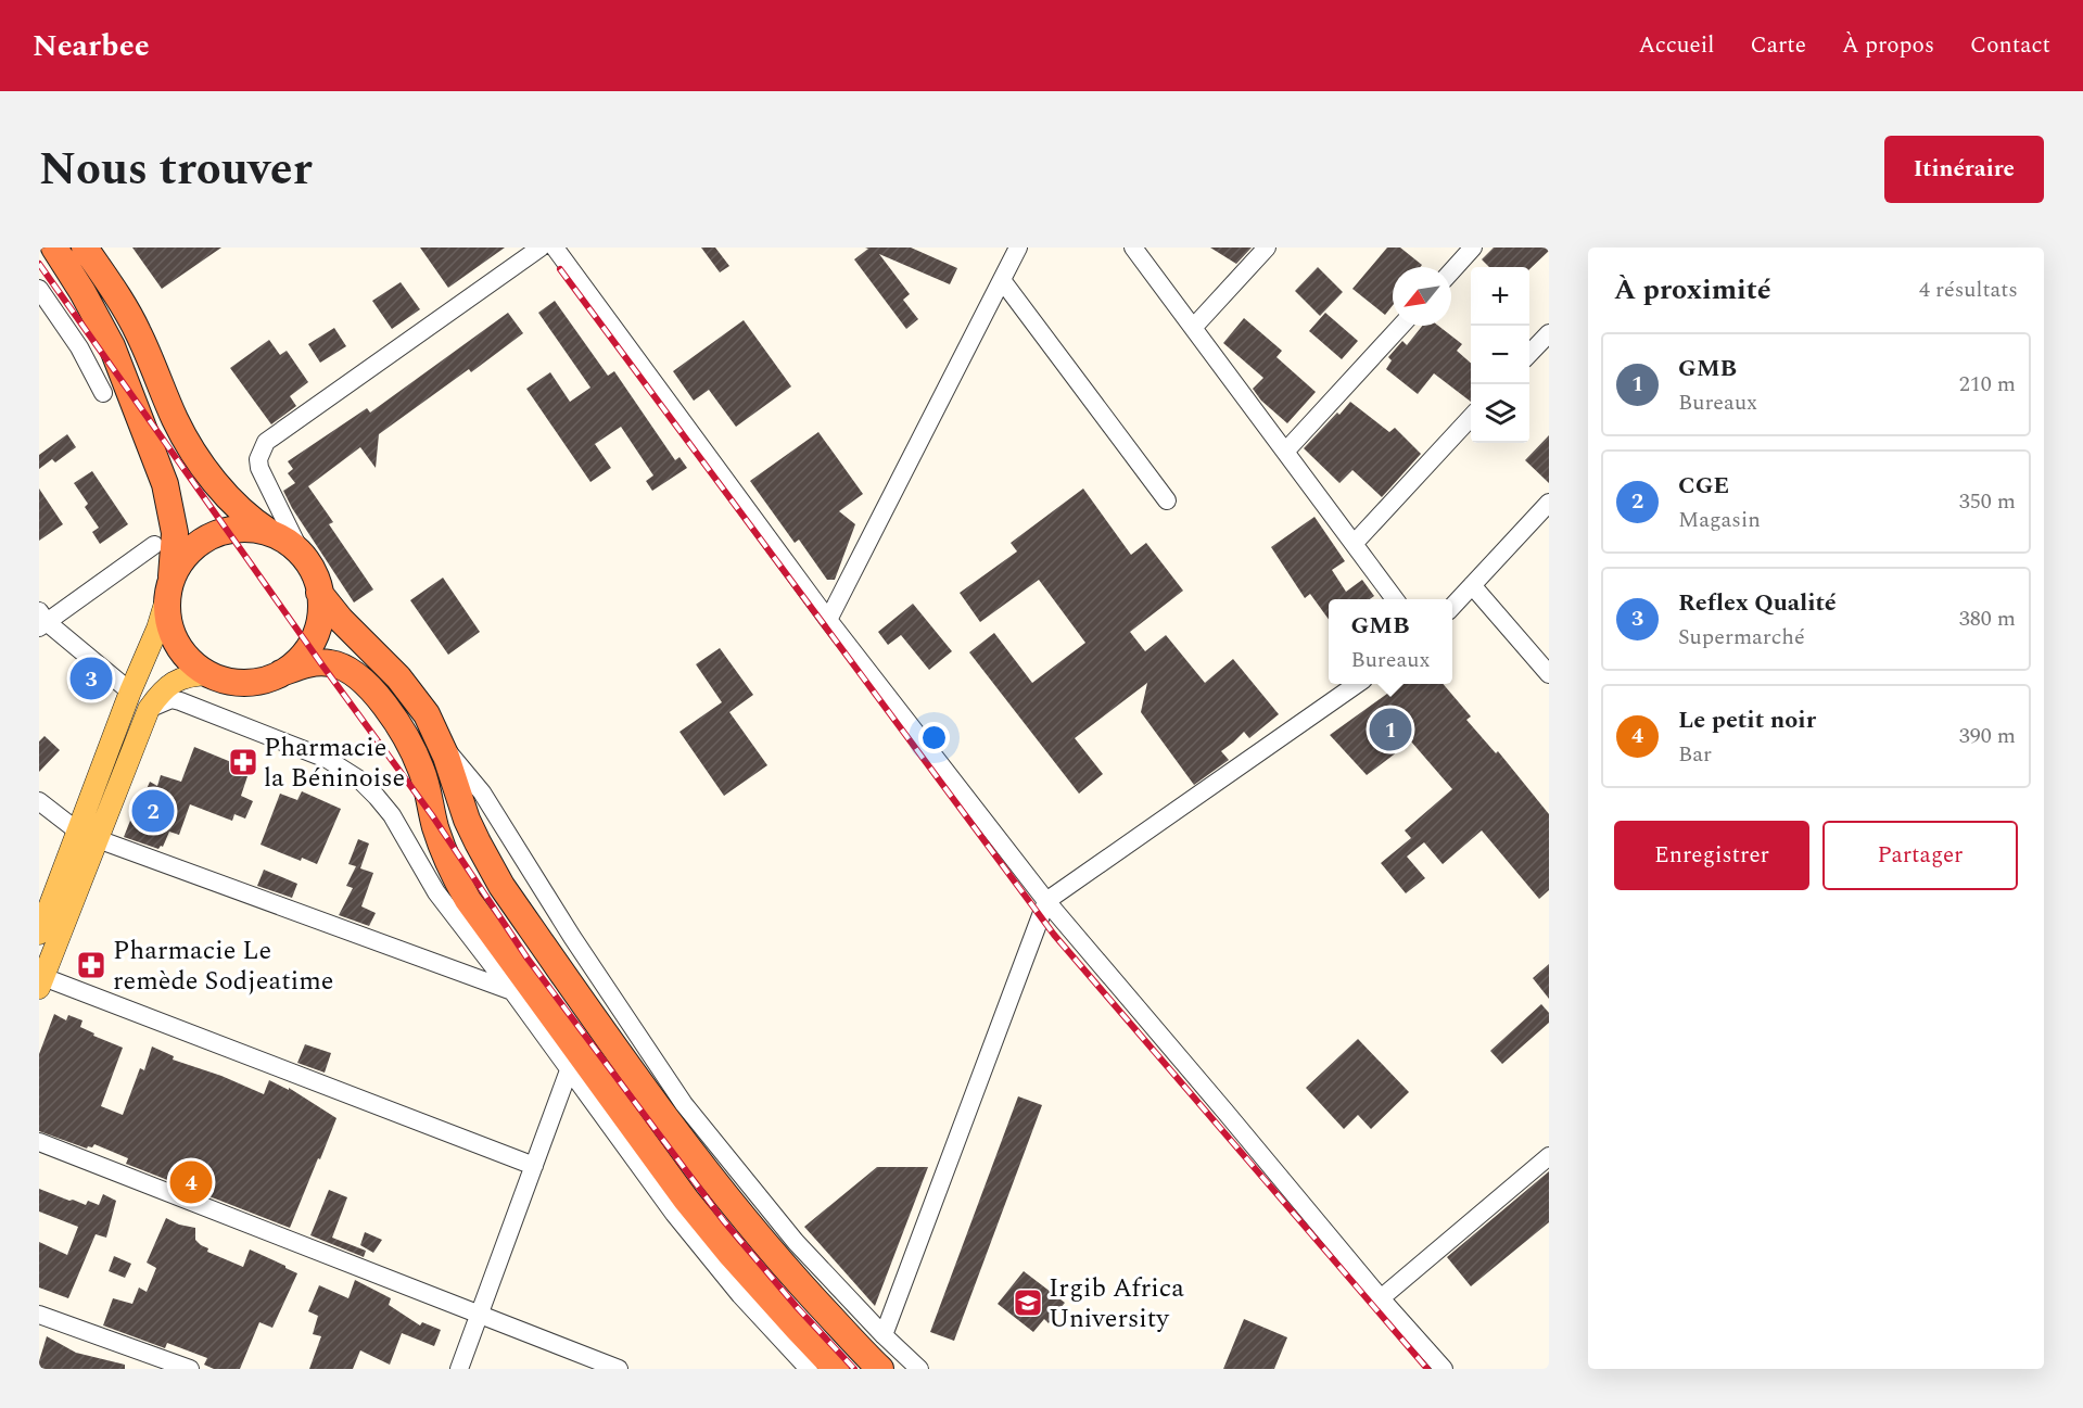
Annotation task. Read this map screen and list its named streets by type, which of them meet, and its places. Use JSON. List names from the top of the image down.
{
  "places": {
    "pharmacy": ["Pharmacie la Béninoise", "Pharmacie Le remède Sodjeatime"],
    "school or university": ["Irgib Africa University"]
  },
  "north": "bottom left",
  "page": {
    "header": "Nearbee",
    "nav": [
      "Accueil",
      "Carte",
      "À propos",
      "Contact"
    ],
    "title": "Nous trouver",
    "buttons": [
      "Itinéraire",
      ["Enregistrer", "Partager"]
    ],
    "heading": ["À proximité", "4 résultats"],
    "map_buttons": ["+", "−"],
    "list": [
      {
        "mark": "1",
        "name": "GMB",
        "note": "Bureaux",
        "value": "210 m"
      },
      {
        "mark": "2",
        "name": "CGE",
        "note": "Magasin",
        "value": "350 m"
      },
      {
        "mark": "3",
        "name": "Reflex Qualité",
        "note": "Supermarché",
        "value": "380 m"
      },
      {
        "mark": "4",
        "name": "Le petit noir",
        "note": "Bar",
        "value": "390 m"
      }
    ],
    "popup": ["GMB", "Bureaux"],
    "pins": [
      "3",
      "1",
      "2",
      "4"
    ]
  }
}
